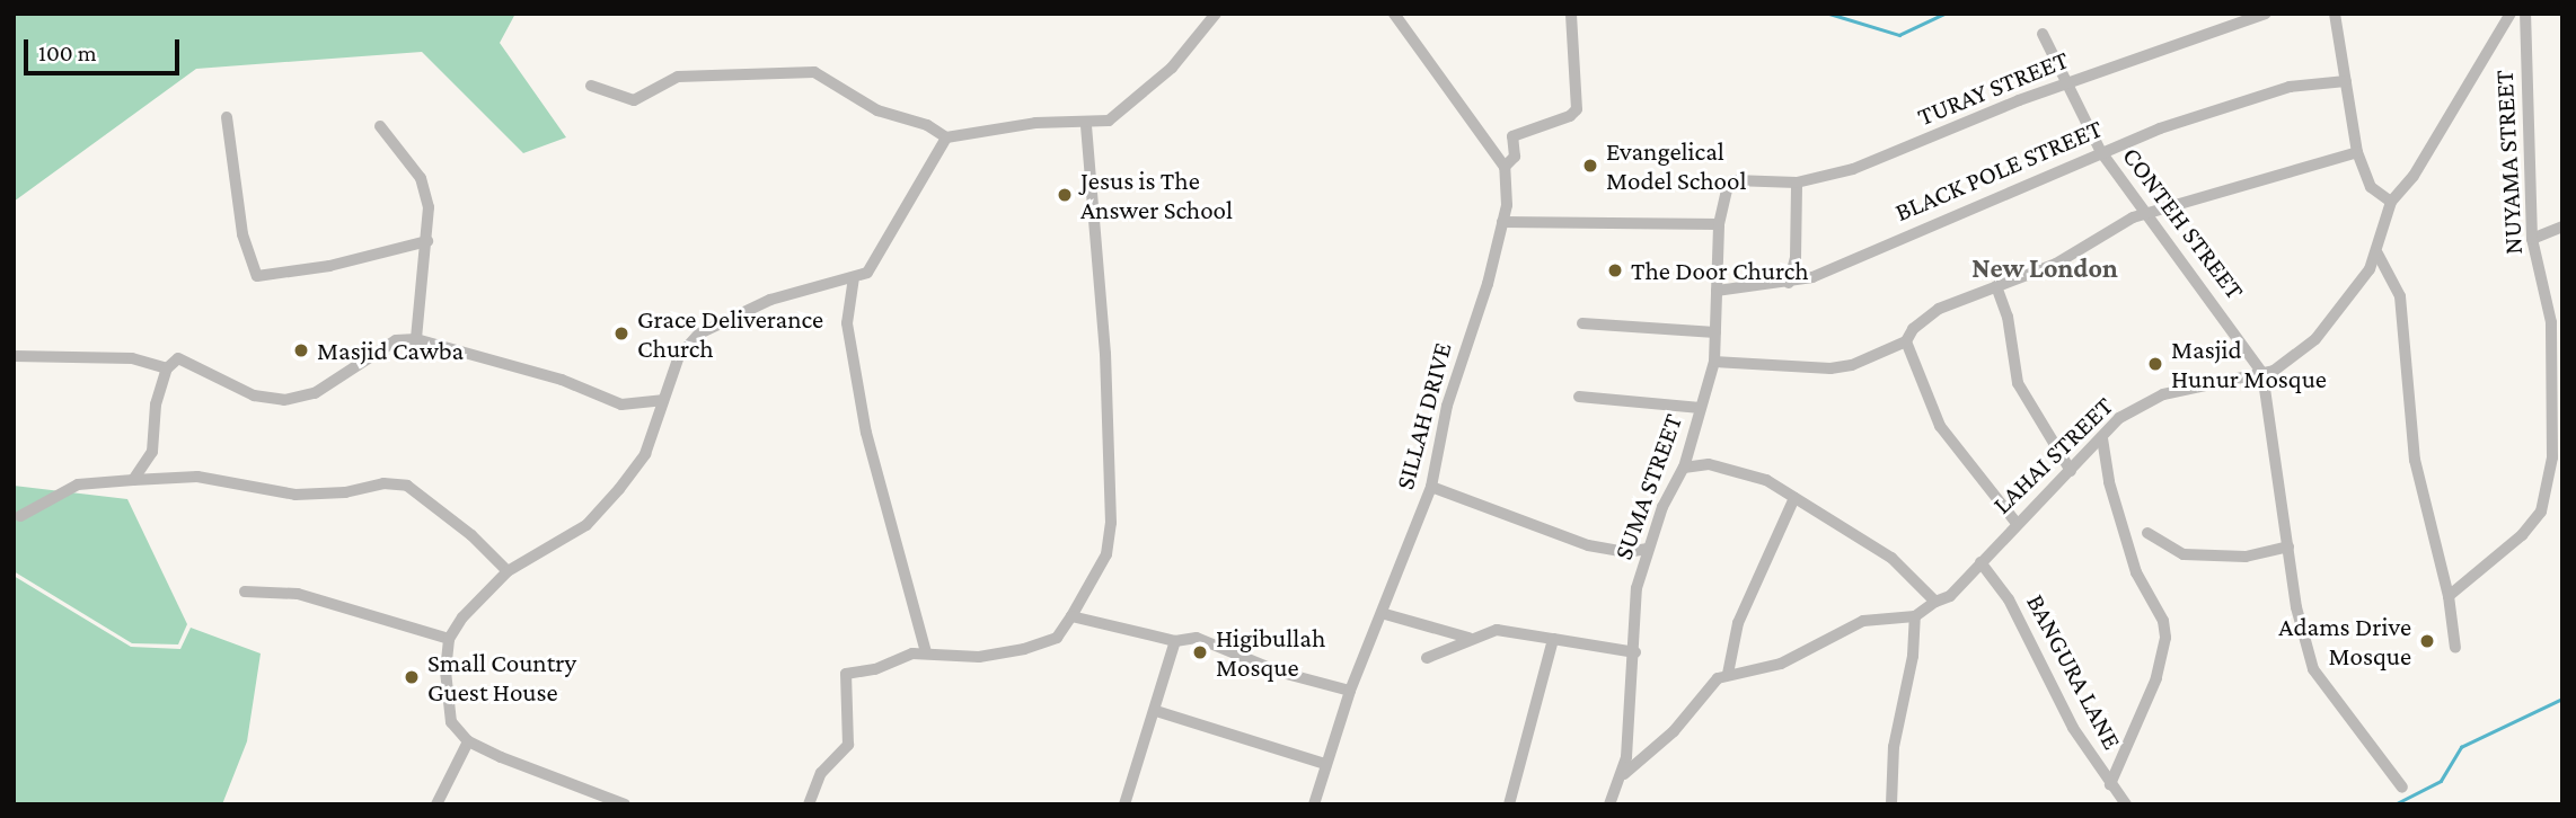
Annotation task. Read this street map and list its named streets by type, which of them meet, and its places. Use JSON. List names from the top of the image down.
{
  "streets": {
    "street": [
      "TURAY STREET",
      "NUYAMA STREET",
      "BLACK POLE STREET",
      "CONTEH STREET",
      "SILLAH DRIVE",
      "LAHAI STREET",
      "SUMA STREET",
      "BANGURA LANE"
    ]
  },
  "crossings": [
    ["TURAY STREET", "CONTEH STREET"],
    ["TURAY STREET", "SUMA STREET"],
    ["BLACK POLE STREET", "CONTEH STREET"],
    ["BLACK POLE STREET", "SUMA STREET"],
    ["CONTEH STREET", "LAHAI STREET"],
    ["LAHAI STREET", "BANGURA LANE"]
  ],
  "districts": ["New London"],
  "places": [
    "Evangelical Model School",
    "Jesus is The Answer School",
    "The Door Church",
    "Grace Deliverance Church",
    "Masjid Cawba",
    "Masjid Hunur Mosque",
    "Adams Drive Mosque",
    "Higibullah Mosque",
    "Small Country Guest House"
  ],
  "scale_bar": "100 m"
}
